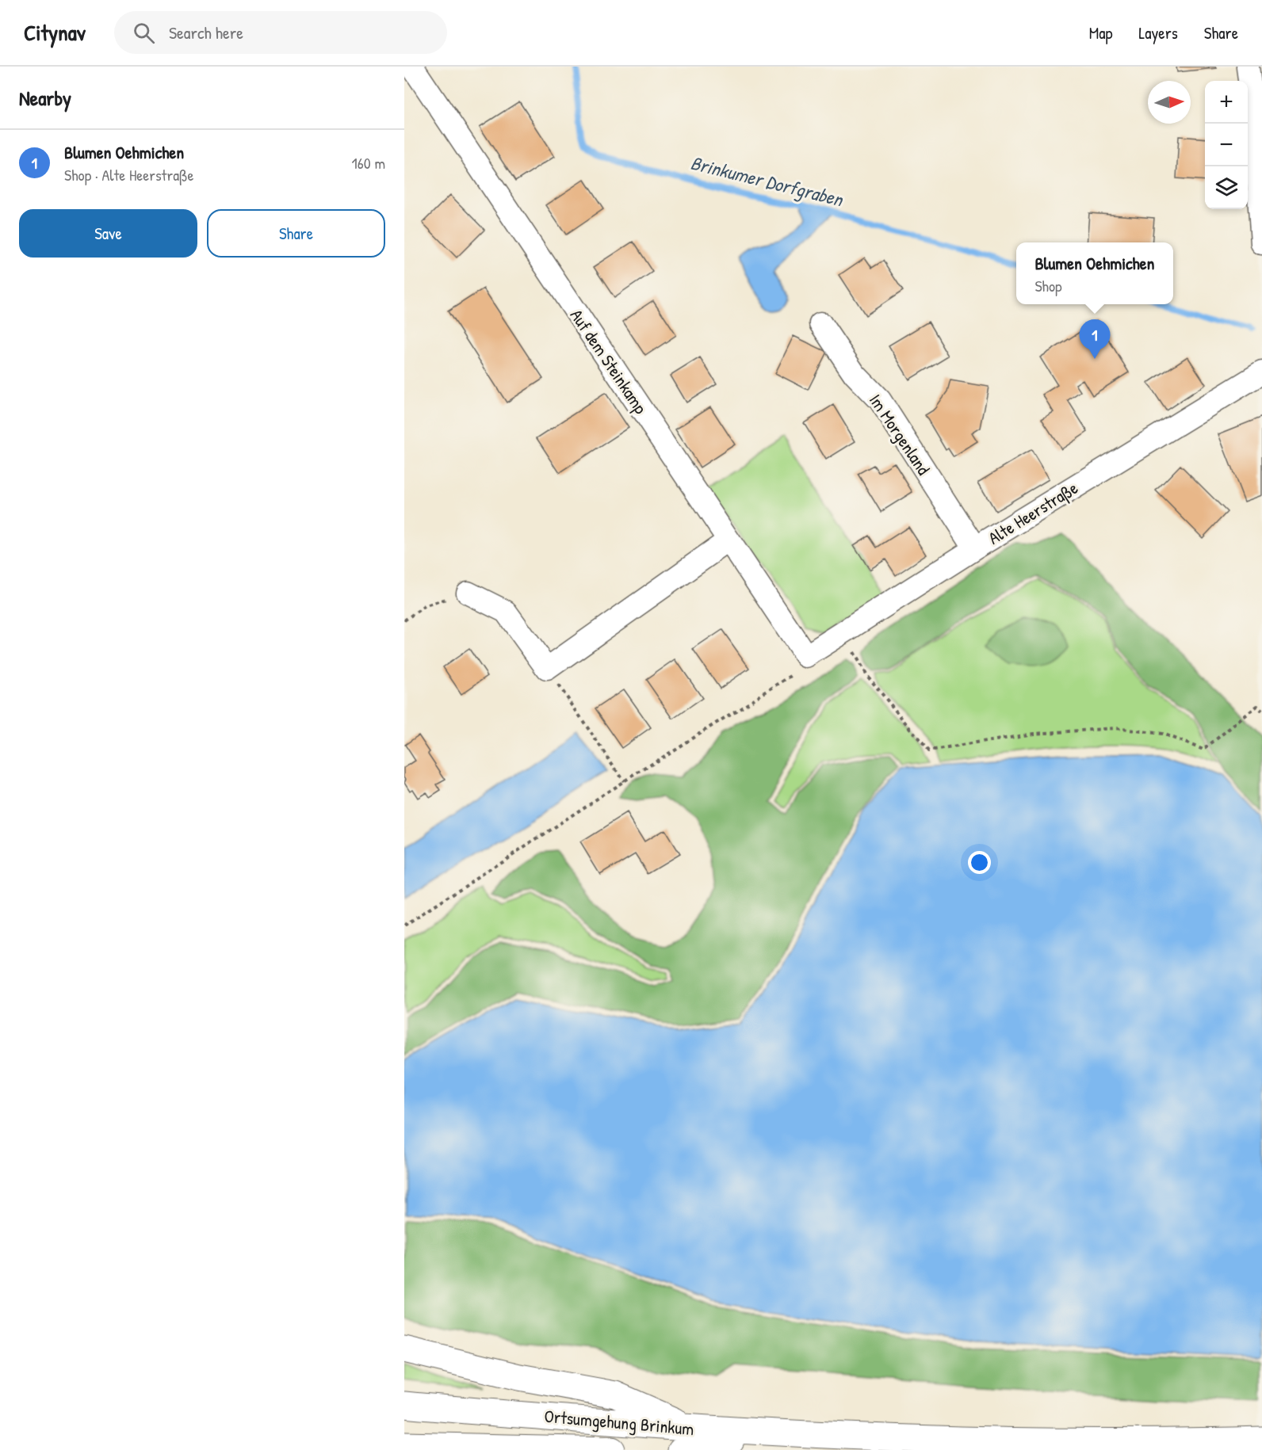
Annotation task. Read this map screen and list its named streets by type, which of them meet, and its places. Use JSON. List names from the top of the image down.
{
  "streets": {
    "highway": ["Ortsumgehung Brinkum"],
    "street": ["Auf dem Steinkamp", "Im Morgenland", "Alte Heerstraße"]
  },
  "crossings": [
    ["Auf dem Steinkamp", "Alte Heerstraße"],
    ["Im Morgenland", "Alte Heerstraße"]
  ],
  "water": ["Brinkumer Dorfgraben"],
  "north": "right",
  "page": {
    "header": "Citynav",
    "search": "Search here",
    "nav": ["Map", "Layers", "Share"],
    "heading": "Nearby",
    "map_buttons": ["+", "−"],
    "list": [
      {
        "mark": "1",
        "name": "Blumen Oehmichen",
        "note": "Shop · Alte Heerstraße",
        "value": "160 m"
      }
    ],
    "buttons": ["Save", "Share"],
    "popup": ["Blumen Oehmichen", "Shop"],
    "pins": "1"
  }
}
